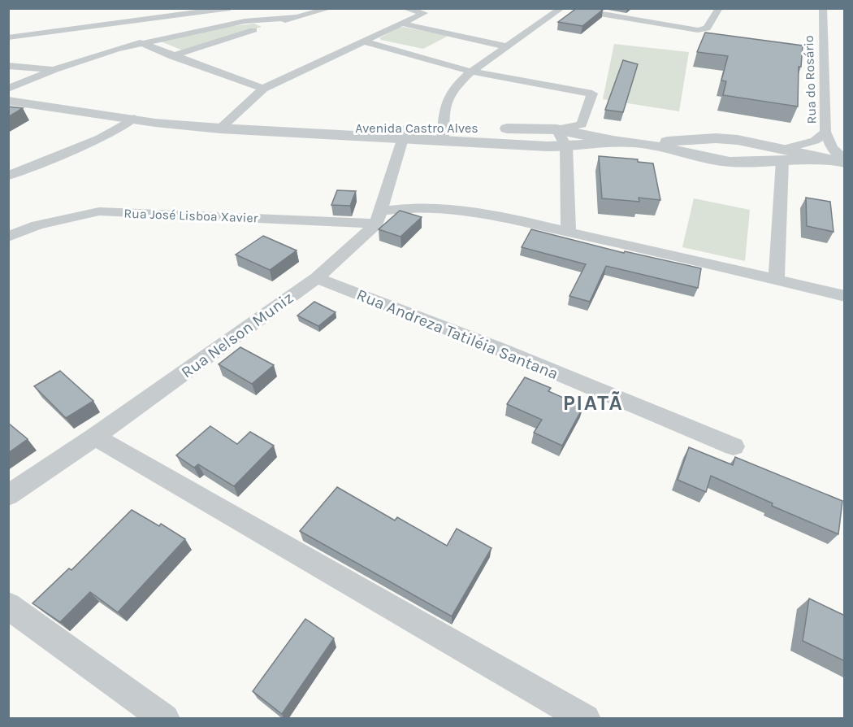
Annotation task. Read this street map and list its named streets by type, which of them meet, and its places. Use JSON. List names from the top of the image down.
{
  "streets": {
    "street": [
      "Rua do Rosário",
      "Avenida Castro Alves",
      "Rua José Lisboa Xavier",
      "Rua Andreza Tatiléia Santana",
      "Rua Nelson Muniz"
    ]
  },
  "crossings": [
    ["Rua do Rosário", "Avenida Castro Alves"],
    ["Rua José Lisboa Xavier", "Rua Nelson Muniz"],
    ["Rua Andreza Tatiléia Santana", "Rua Nelson Muniz"]
  ],
  "districts": ["PIATÃ"]
}
